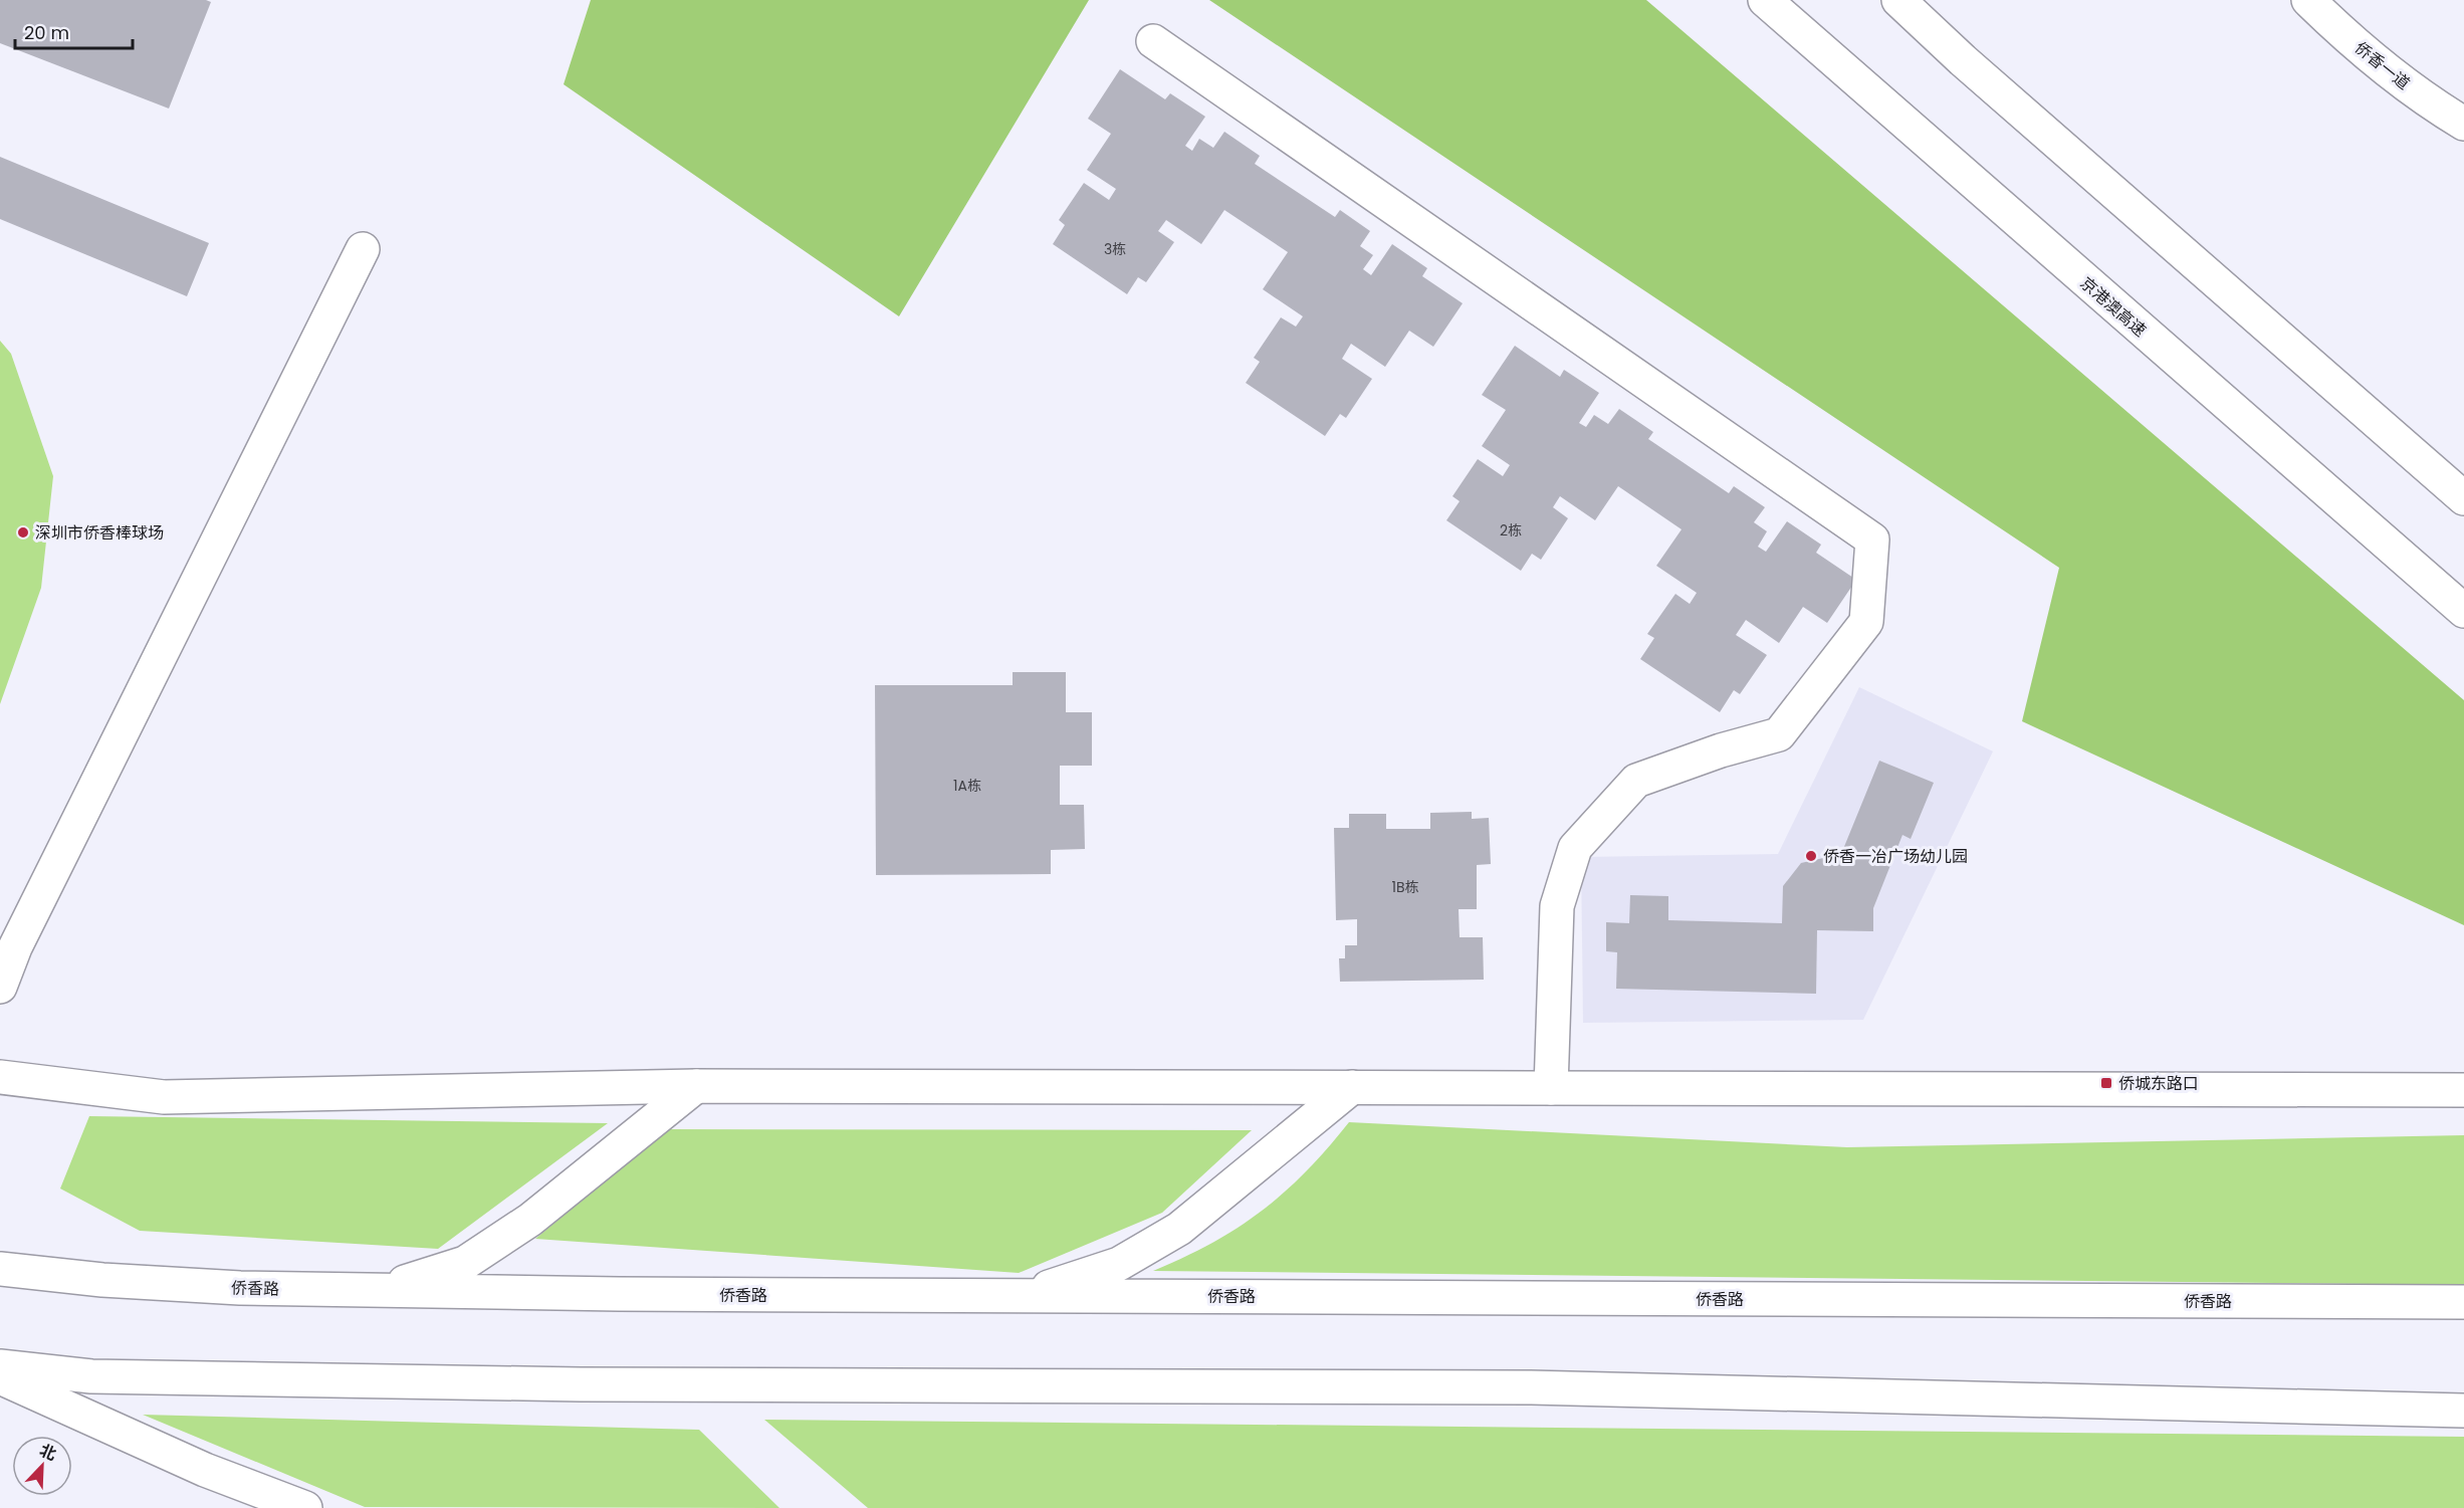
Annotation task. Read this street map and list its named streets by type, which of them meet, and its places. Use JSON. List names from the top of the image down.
{
  "streets": {
    "main road": ["侨香一道", "京港澳高速", "侨香路"]
  },
  "places": {
    "other": ["深圳市侨香棒球场", "侨香一冶广场幼儿园"],
    "transit": ["侨城东路口"]
  },
  "house_numbers": [
    "3栋",
    "2栋",
    "1A栋",
    "1B栋"
  ],
  "scale_bar": "20 m",
  "north": "top right"
}
